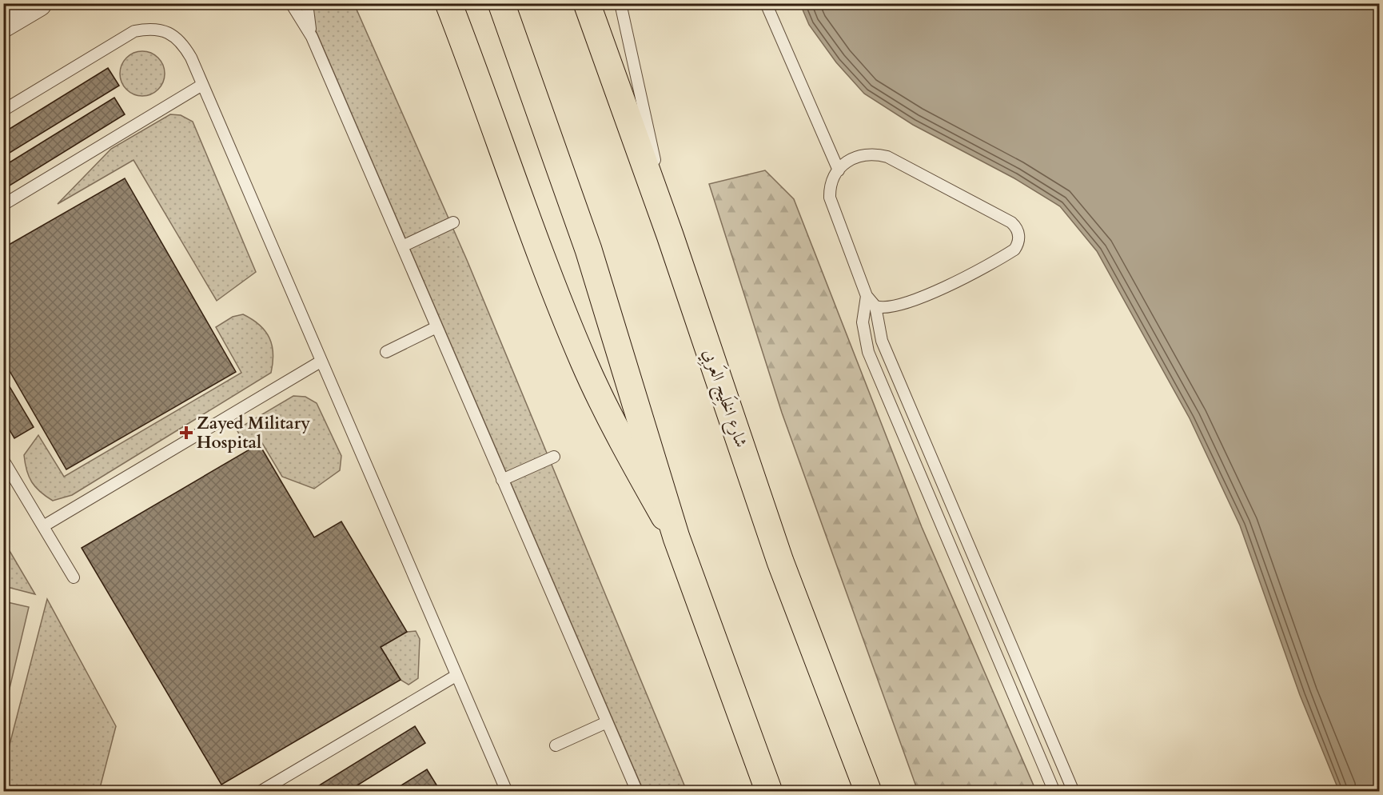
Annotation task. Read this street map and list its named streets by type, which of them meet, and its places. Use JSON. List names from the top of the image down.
{
  "streets": {
    "main road": ["شارع الخَلِيج العَربِي"]
  },
  "places": {
    "health": ["Zayed Military Hospital"]
  }
}
